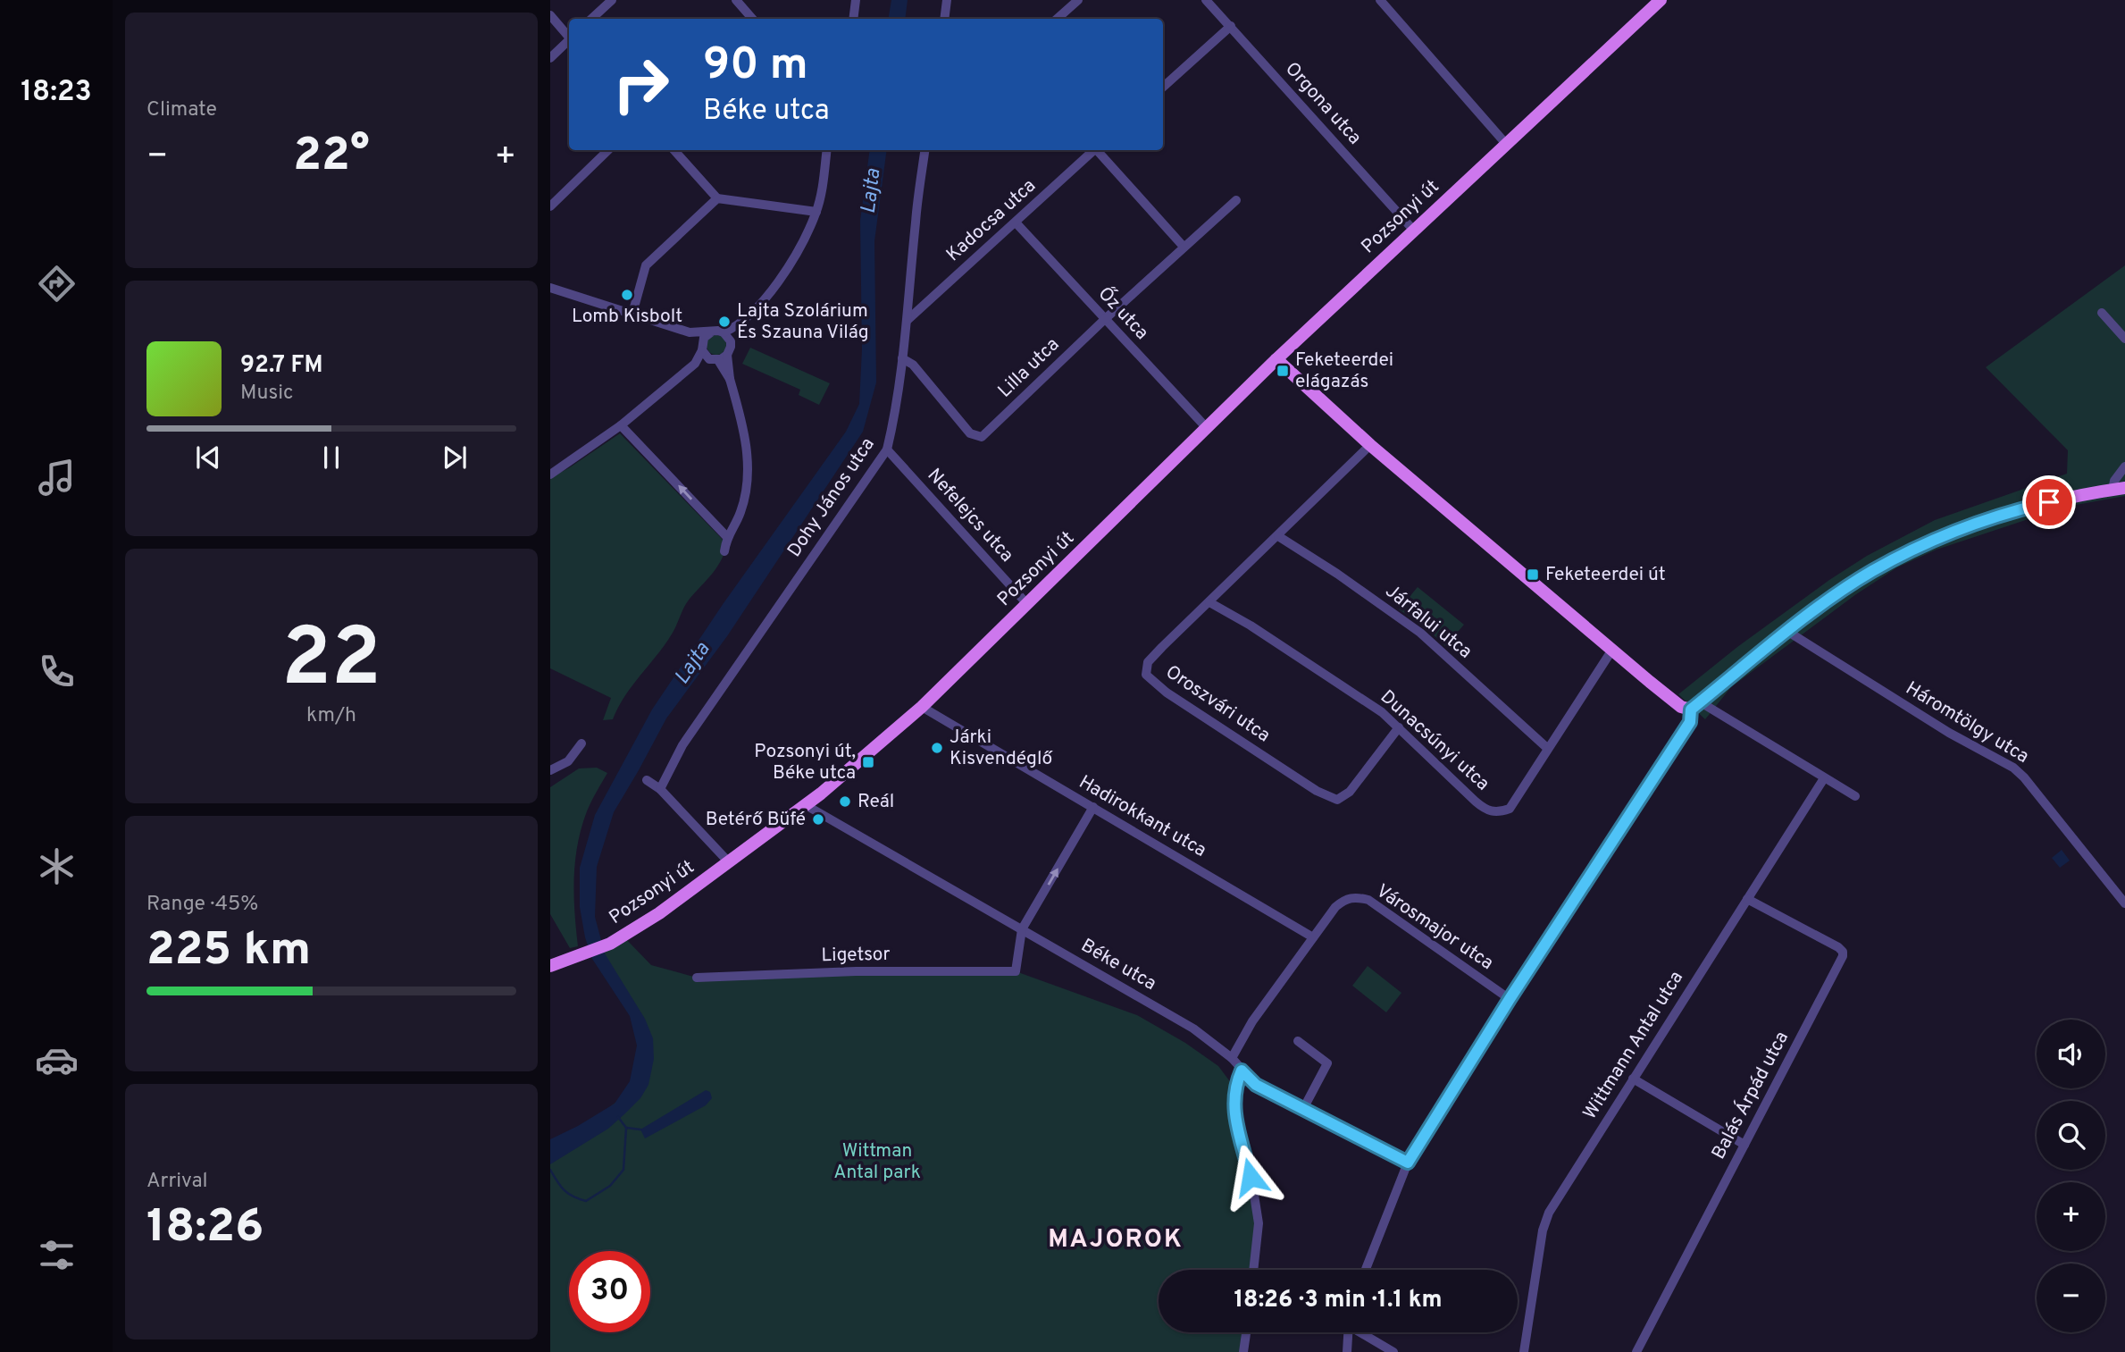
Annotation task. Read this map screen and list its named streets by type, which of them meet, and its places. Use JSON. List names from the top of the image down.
{
  "streets": {
    "main road": ["Pozsonyi út"],
    "street": [
      "Orgona utca",
      "Kadocsa utca",
      "Őz utca",
      "Lilla utca",
      "Dohy János utca",
      "Nefelejcs utca",
      "Járfalui utca",
      "Oroszvári utca",
      "Háromtölgy utca",
      "Dunacsúnyi utca",
      "Hadirokkant utca",
      "Városmajor utca",
      "Ligetsor",
      "Béke utca",
      "Wittmann Antal utca",
      "Balás Árpád utca"
    ]
  },
  "crossings": [
    ["Orgona utca", "Pozsonyi út"],
    ["Pozsonyi út", "Őz utca"],
    ["Pozsonyi út", "Nefelejcs utca"],
    ["Pozsonyi út", "Hadirokkant utca"],
    ["Pozsonyi út", "Béke utca"],
    ["Kadocsa utca", "Őz utca"],
    ["Kadocsa utca", "Dohy János utca"],
    ["Őz utca", "Lilla utca"],
    ["Lilla utca", "Dohy János utca"],
    ["Dohy János utca", "Nefelejcs utca"],
    ["Járfalui utca", "Oroszvári utca"],
    ["Járfalui utca", "Dunacsúnyi utca"],
    ["Oroszvári utca", "Dunacsúnyi utca"],
    ["Hadirokkant utca", "Városmajor utca"],
    ["Városmajor utca", "Béke utca"],
    ["Ligetsor", "Béke utca"],
    ["Wittmann Antal utca", "Balás Árpád utca"]
  ],
  "districts": ["MAJOROK"],
  "water": ["Lajta"],
  "parks": ["Wittman Antal park"],
  "places": {
    "other": [
      "Lomb Kisbolt",
      "Lajta Szolárium És Szauna Világ",
      "Járki Kisvendéglő",
      "Reál",
      "Betérő Büfé"
    ],
    "transit": ["Feketeerdei elágazás", "Feketeerdei út", "Pozsonyi út, Béke utca"]
  },
  "page": {
    "tabs": "18:23",
    "tile": [
      "Climate",
      ["22", "km/h"],
      ["Range · 45%", "225 km"],
      ["Arrival", "18:26"]
    ],
    "turn": ["90 m", "Béke utca"],
    "heat": ["−", "22°", "+"],
    "song": ["92.7 FM", "Music"],
    "map_buttons": ["+", "−"],
    "limit": "30",
    "trip": "18:26 · 3 min · 1.1 km"
  }
}
